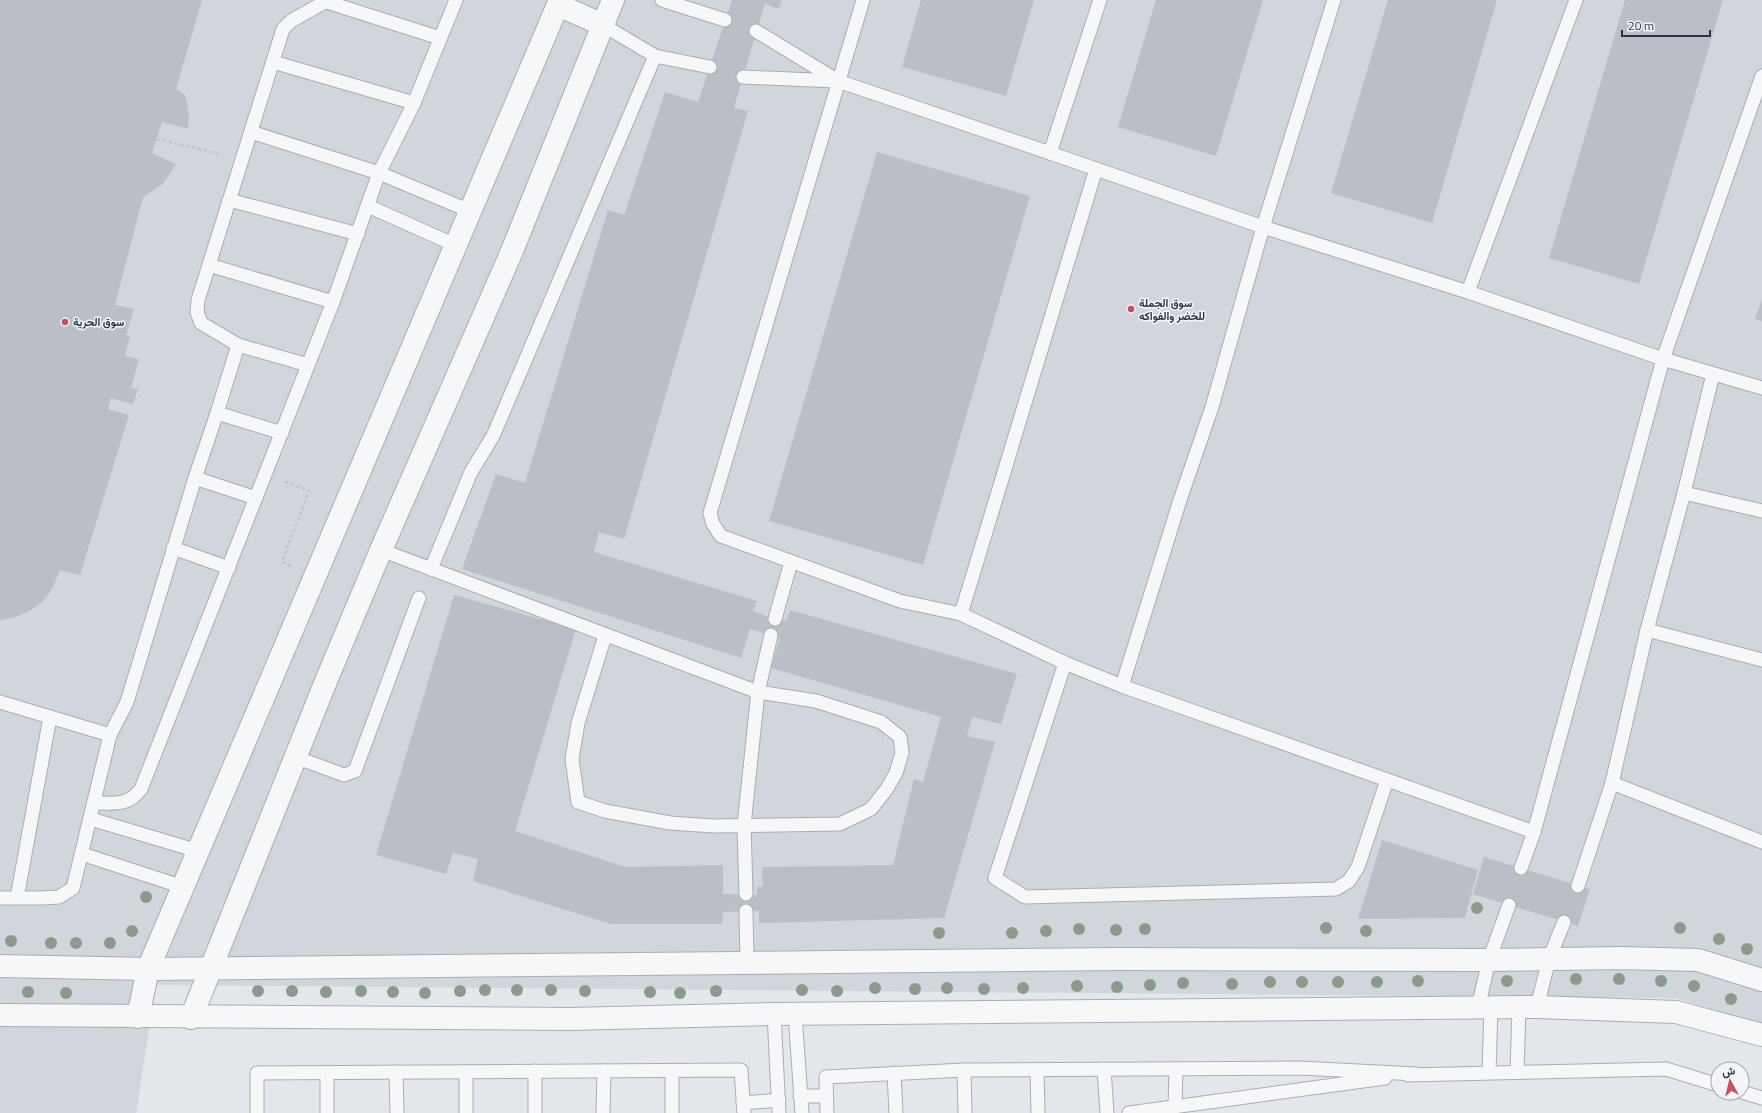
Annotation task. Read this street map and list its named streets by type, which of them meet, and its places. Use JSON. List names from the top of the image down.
{
  "places": ["سوق الجملة للخضر والفواكه", "سوق الحرية"],
  "scale_bar": "20 m",
  "north": "top"
}
